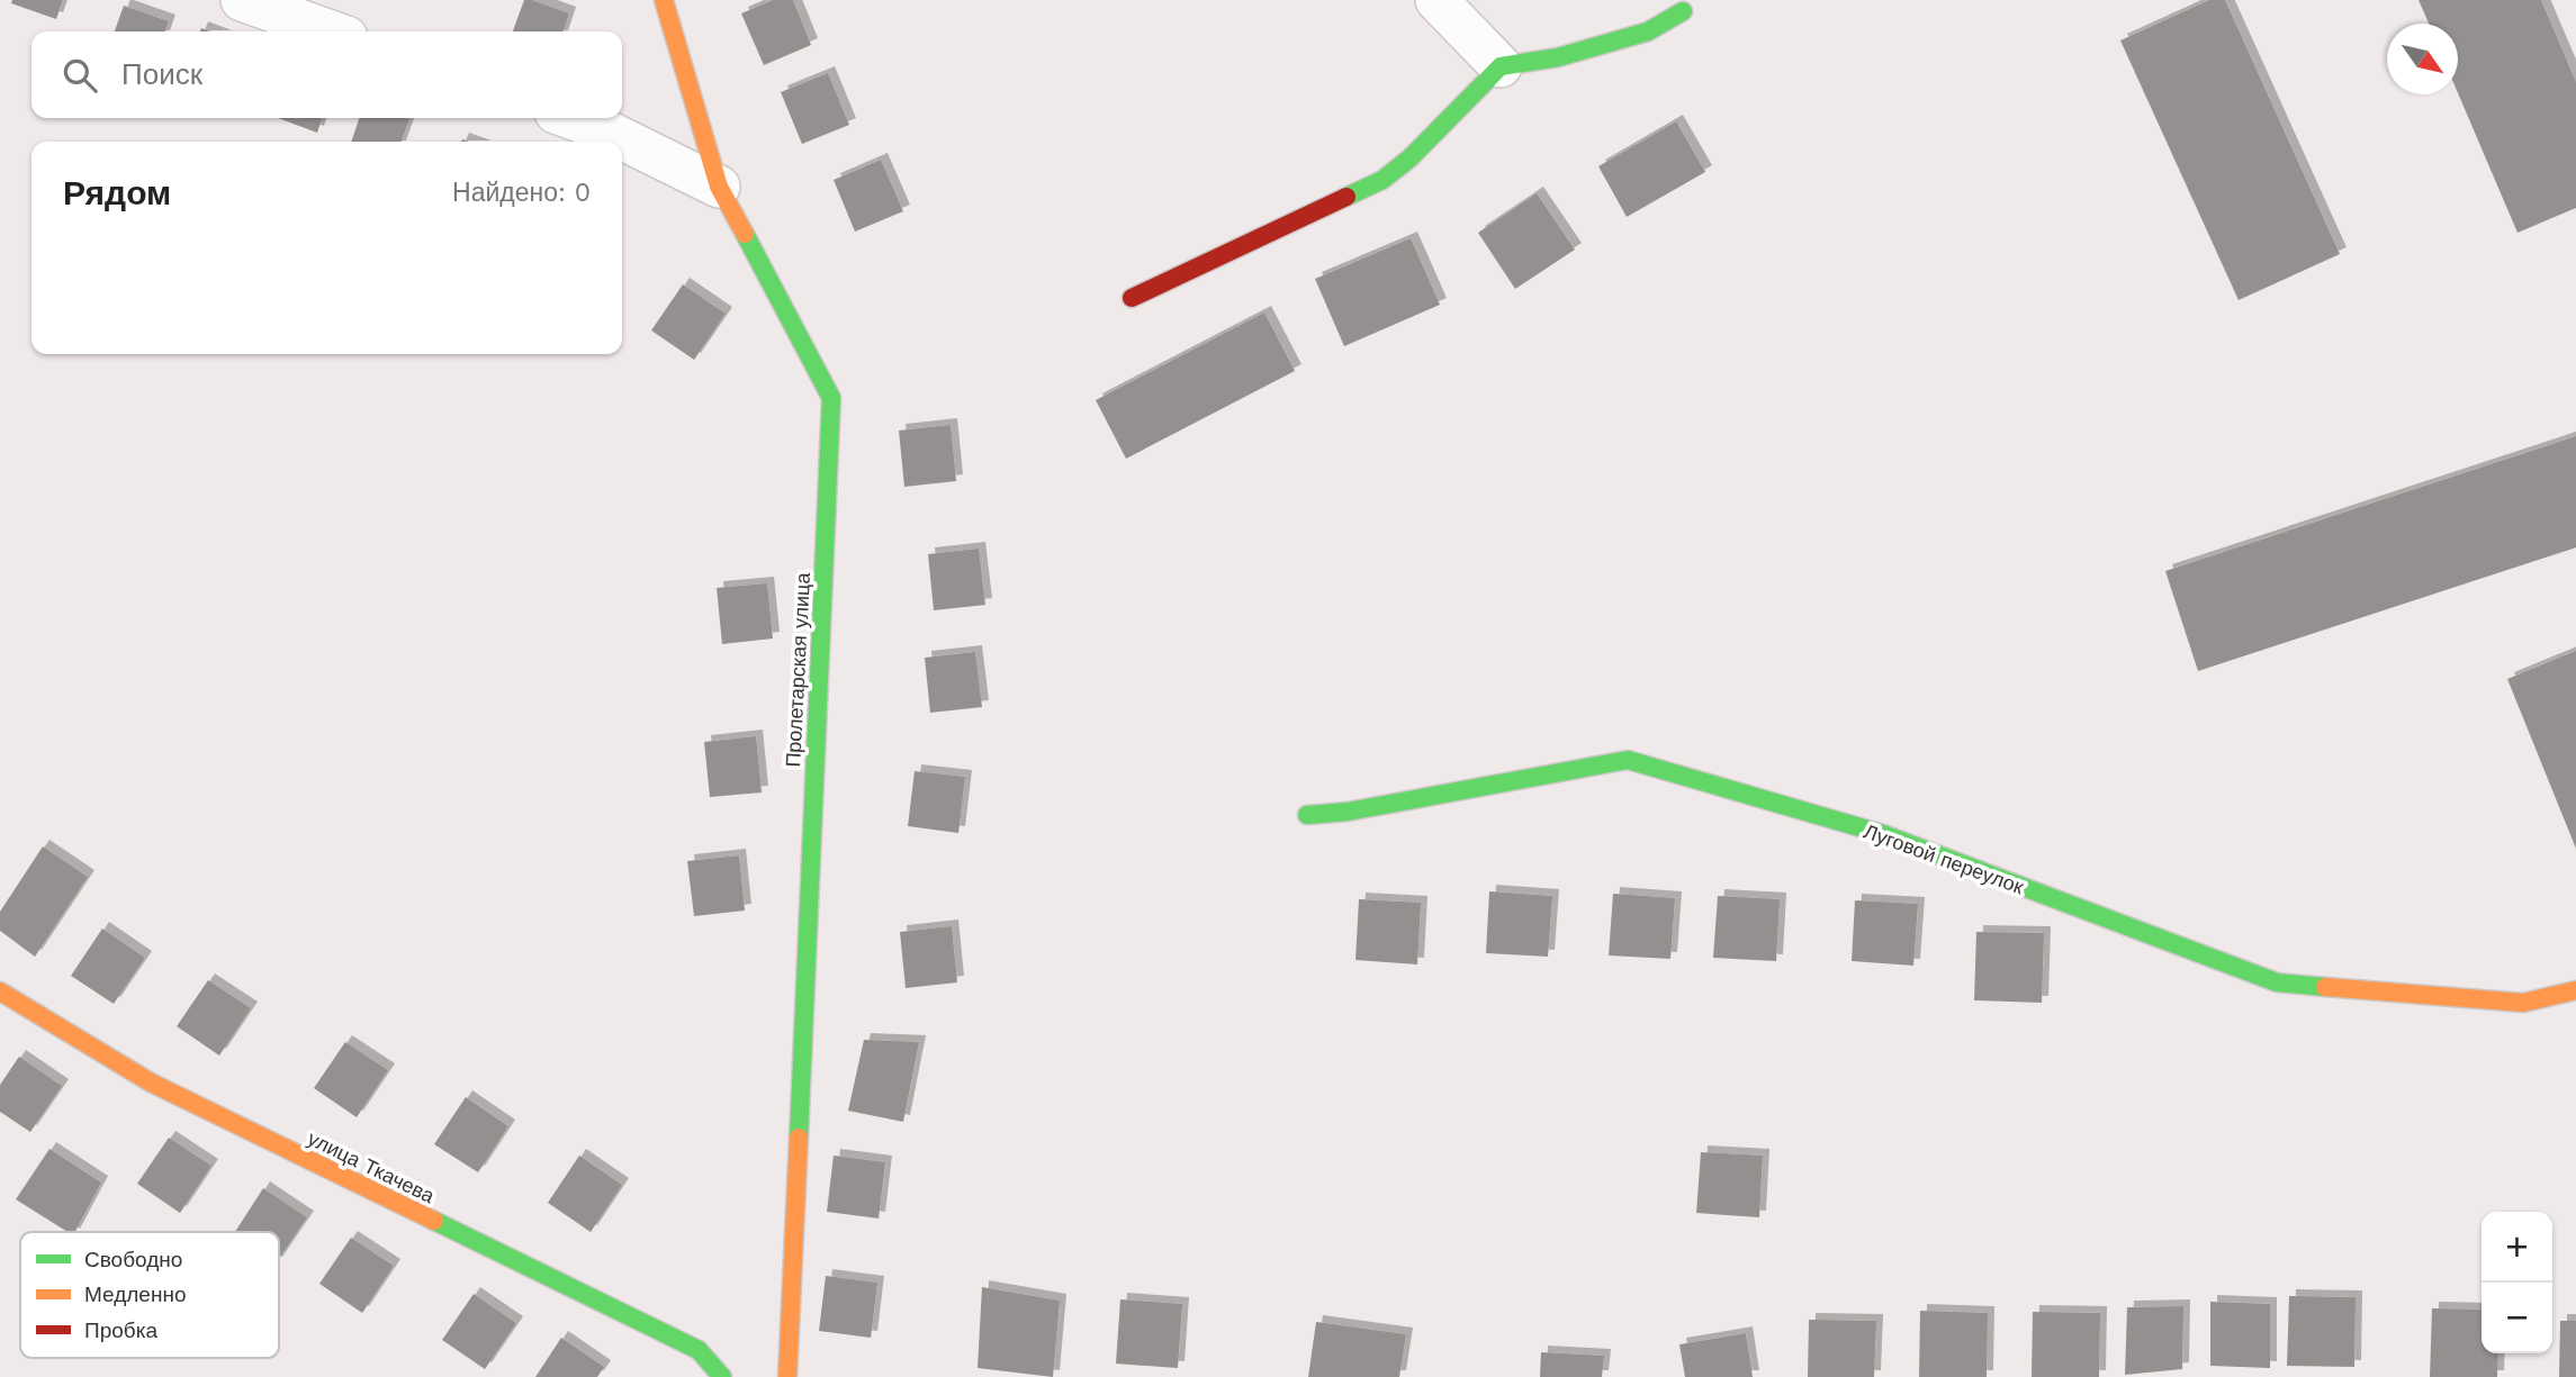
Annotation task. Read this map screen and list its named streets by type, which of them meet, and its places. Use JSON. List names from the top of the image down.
{
  "streets": {
    "street": ["Пролетарская улица", "Луговой переулок", "улица Ткачева"]
  },
  "legend": ["Свободно", "Медленно", "Пробка"],
  "north": "bottom right",
  "page": {
    "search": "Поиск",
    "heading": ["Рядом", "Найдено: 0"],
    "map_buttons": ["+", "−"]
  }
}
